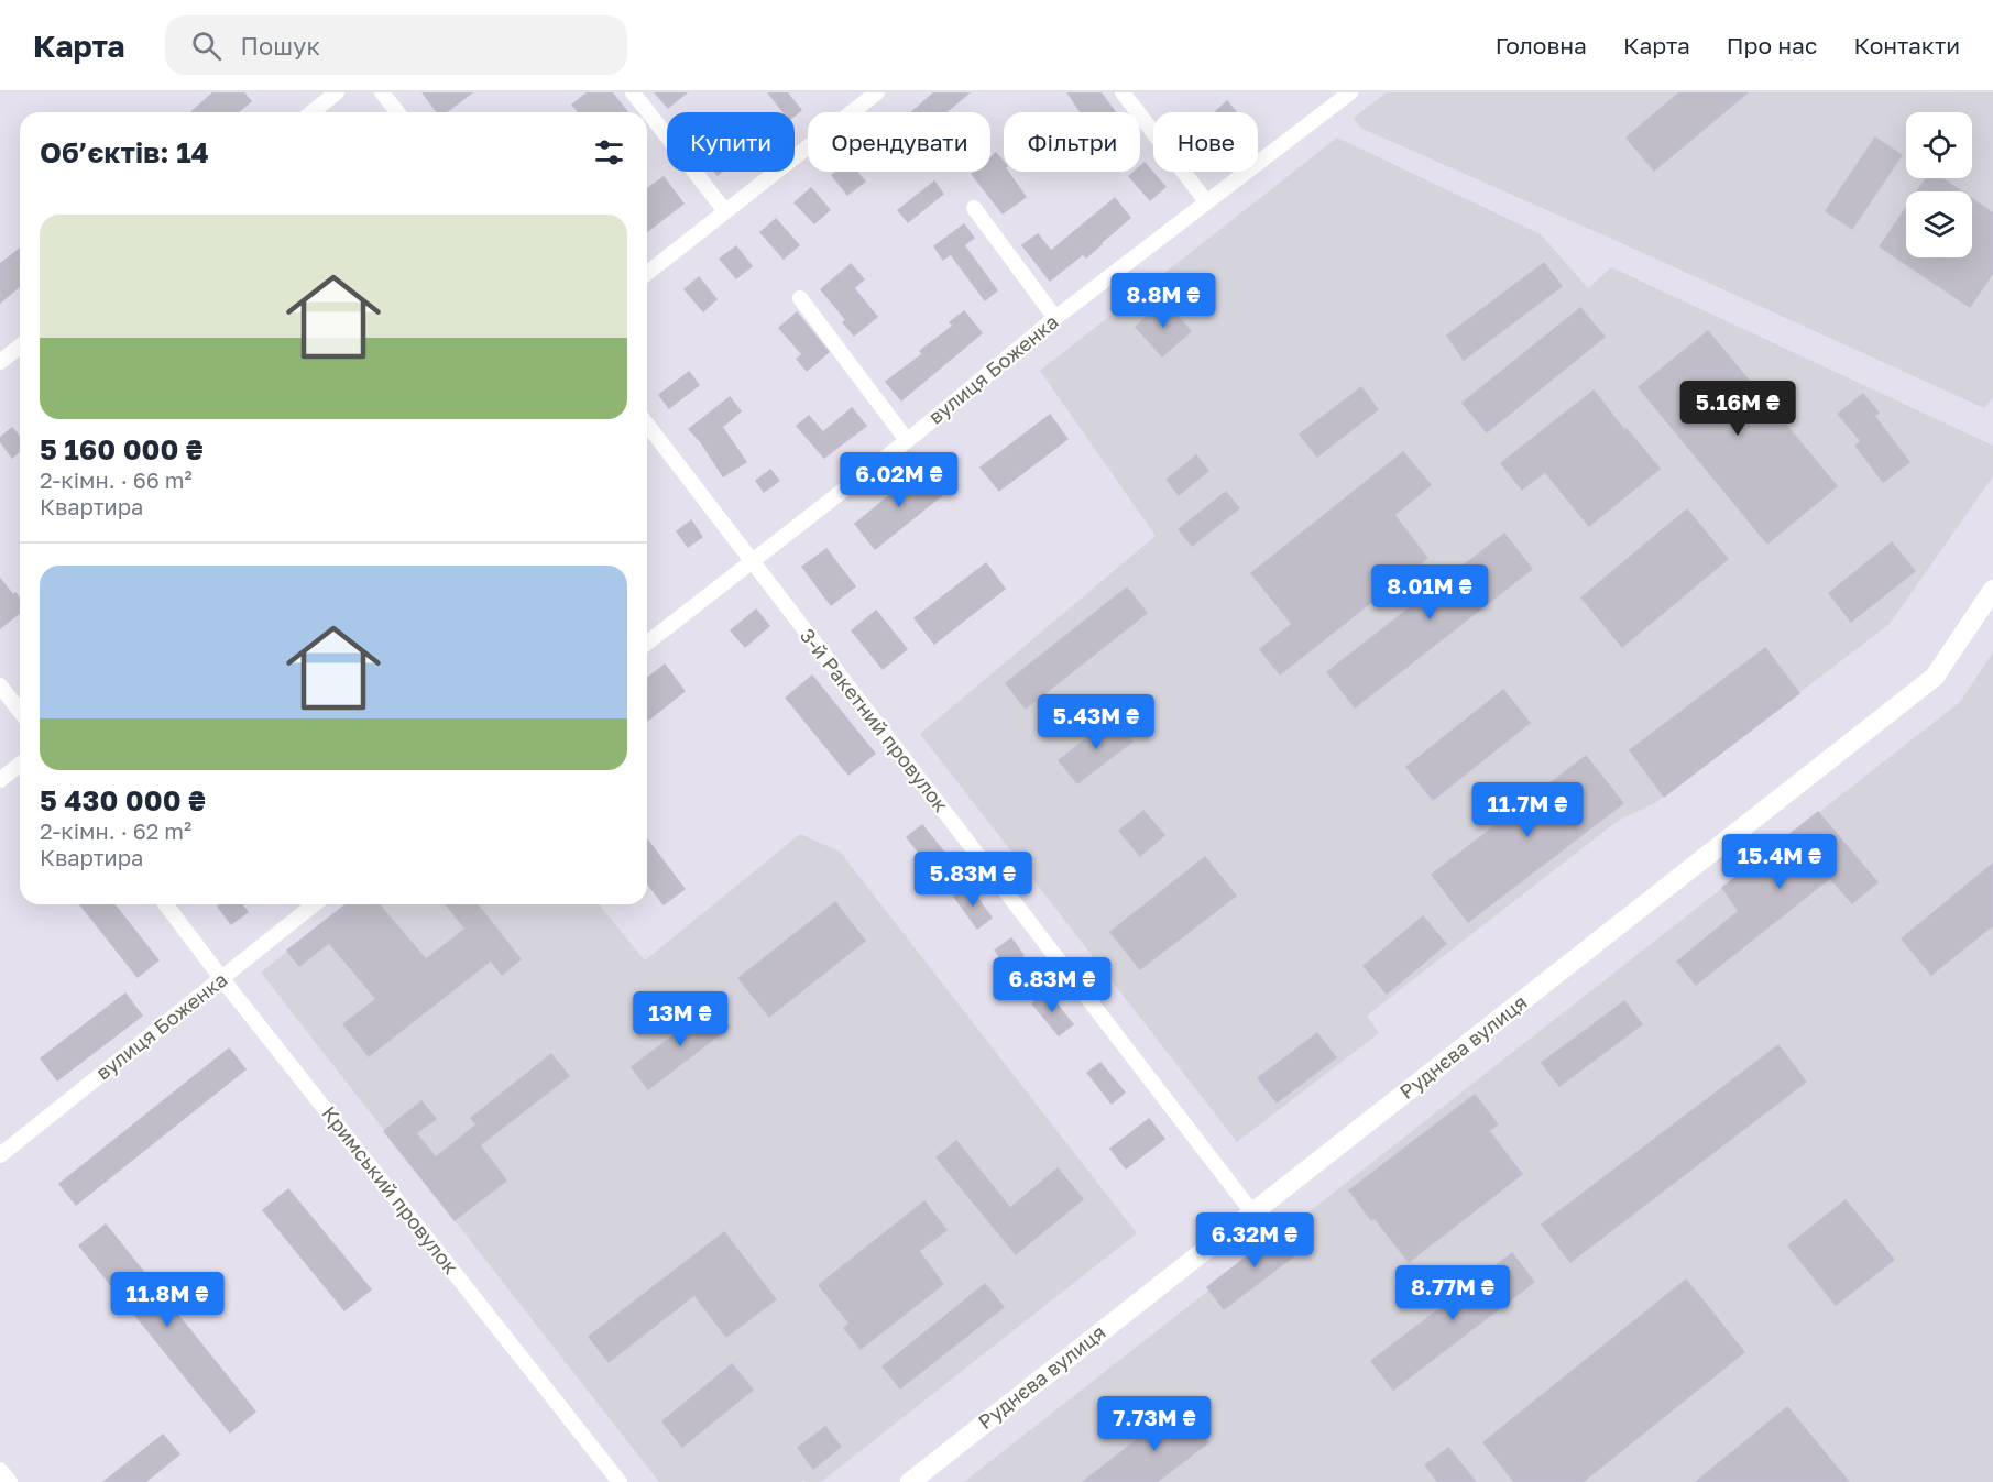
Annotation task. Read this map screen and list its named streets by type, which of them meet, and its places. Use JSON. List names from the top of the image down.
{
  "streets": {
    "street": [
      "вулиця Боженка",
      "3-й Ракетний провулок",
      "Руднєва вулиця",
      "Кримський провулок"
    ]
  },
  "crossings": [
    ["вулиця Боженка", "3-й Ракетний провулок"],
    ["вулиця Боженка", "Кримський провулок"],
    ["3-й Ракетний провулок", "Руднєва вулиця"]
  ],
  "page": {
    "header": "Карта",
    "search": "Пошук",
    "nav": [
      "Головна",
      "Карта",
      "Про нас",
      "Контакти"
    ],
    "chip": [
      "Купити",
      "Орендувати",
      "Фільтри",
      "Нове"
    ],
    "heading": "Об’єктів: 14",
    "list": [
      {
        "name": "5 160 000 ₴",
        "note": "2-кімн. · 66 m² · Квартира"
      },
      {
        "name": "5 430 000 ₴",
        "note": "2-кімн. · 62 m² · Квартира"
      }
    ],
    "price": [
      "8.8M ₴",
      "5.16M ₴",
      "6.02M ₴",
      "8.01M ₴",
      "5.43M ₴",
      "11.7M ₴",
      "15.4M ₴",
      "5.83M ₴",
      "6.83M ₴",
      "13M ₴",
      "6.32M ₴",
      "8.77M ₴",
      "11.8M ₴",
      "7.73M ₴"
    ]
  }
}
